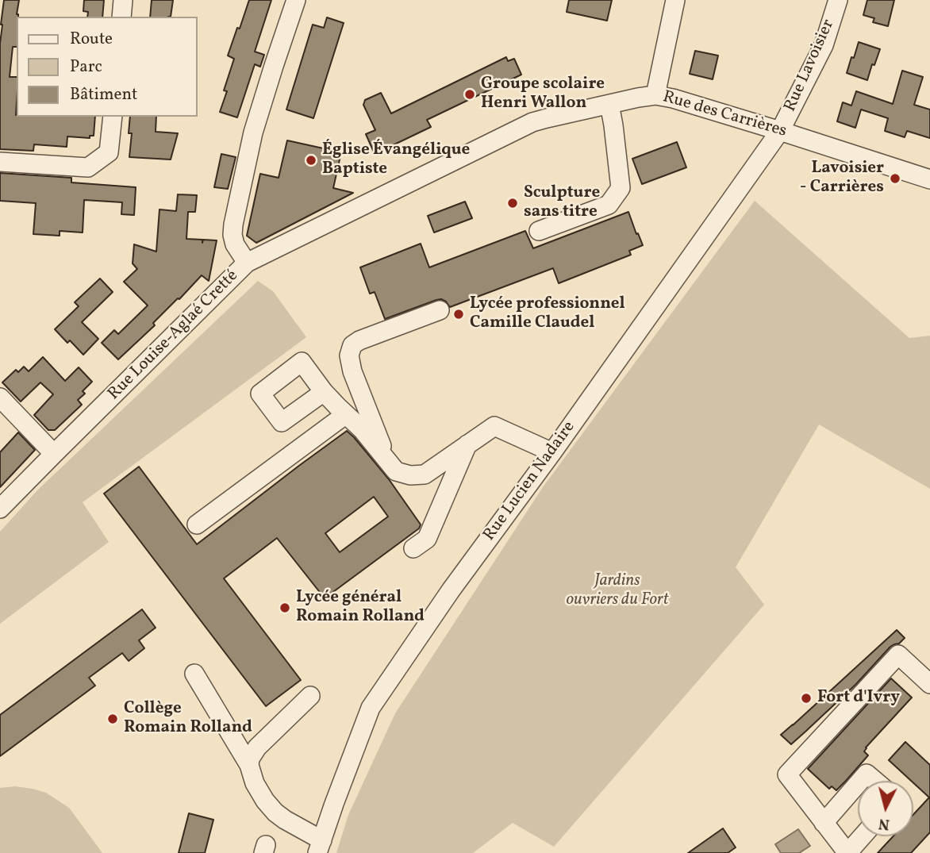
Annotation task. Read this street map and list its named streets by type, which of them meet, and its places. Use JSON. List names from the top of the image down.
{
  "streets": {
    "street": [
      "Rue Lavoisier",
      "Rue des Carrières",
      "Rue Louise-Aglaé Cretté",
      "Rue Lucien Nadaire"
    ]
  },
  "crossings": [
    ["Rue Lavoisier", "Rue des Carrières"],
    ["Rue Lavoisier", "Rue Lucien Nadaire"],
    ["Rue des Carrières", "Rue Louise-Aglaé Cretté"],
    ["Rue des Carrières", "Rue Lucien Nadaire"]
  ],
  "parks": ["Jardins ouvriers du Fort"],
  "places": [
    "Groupe scolaire Henri Wallon",
    "Église Évangélique Baptiste",
    "Lavoisier - Carrières",
    "Sculpture sans titre",
    "Lycée professionnel Camille Claudel",
    "Lycée général Romain Rolland",
    "Fort d'Ivry",
    "Collège Romain Rolland"
  ],
  "legend": ["Route", "Parc", "Bâtiment"],
  "north": "bottom"
}
